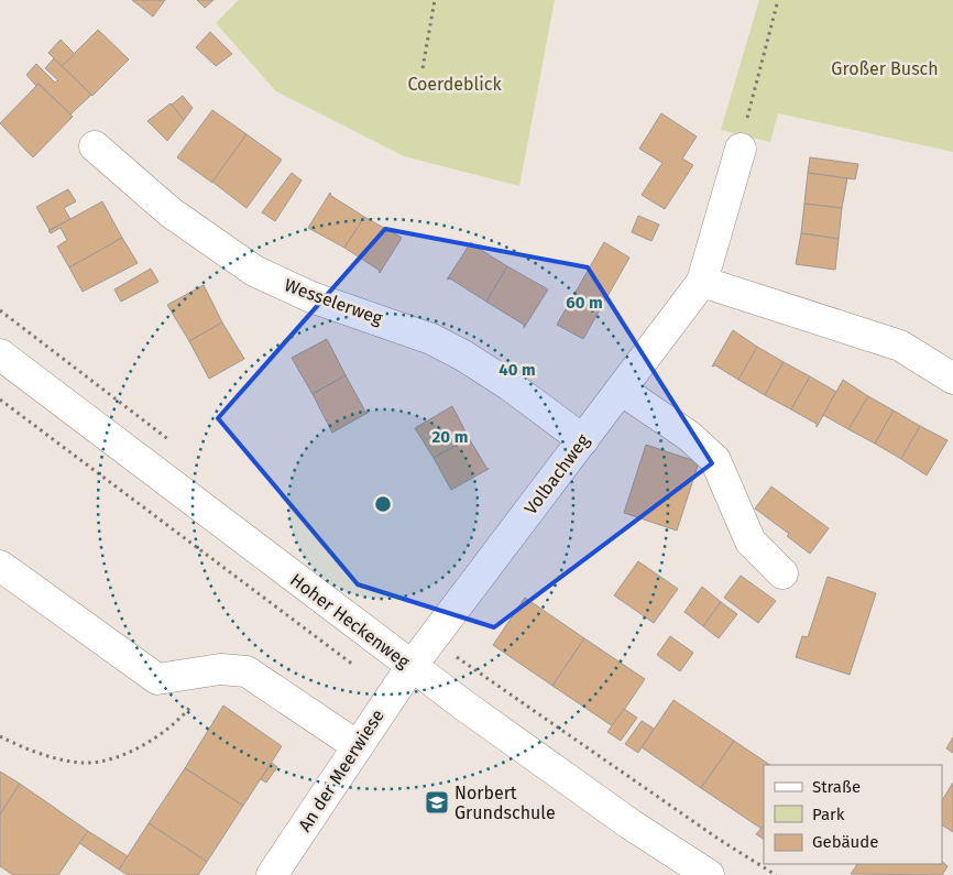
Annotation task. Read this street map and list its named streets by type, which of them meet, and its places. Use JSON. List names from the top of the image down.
{
  "streets": {
    "street": [
      "Wesselerweg",
      "Volbachweg",
      "Hoher Heckenweg",
      "An der Meerwiese"
    ]
  },
  "crossings": [
    ["Wesselerweg", "Volbachweg"],
    ["Volbachweg", "Hoher Heckenweg"],
    ["Volbachweg", "An der Meerwiese"],
    ["Hoher Heckenweg", "An der Meerwiese"]
  ],
  "parks": ["Großer Busch", "Coerdeblick"],
  "places": {
    "school or university": ["Norbert Grundschule"]
  },
  "legend": ["Straße", "Park", "Gebäude"],
  "rings": ["60 m", "40 m", "20 m"]
}
